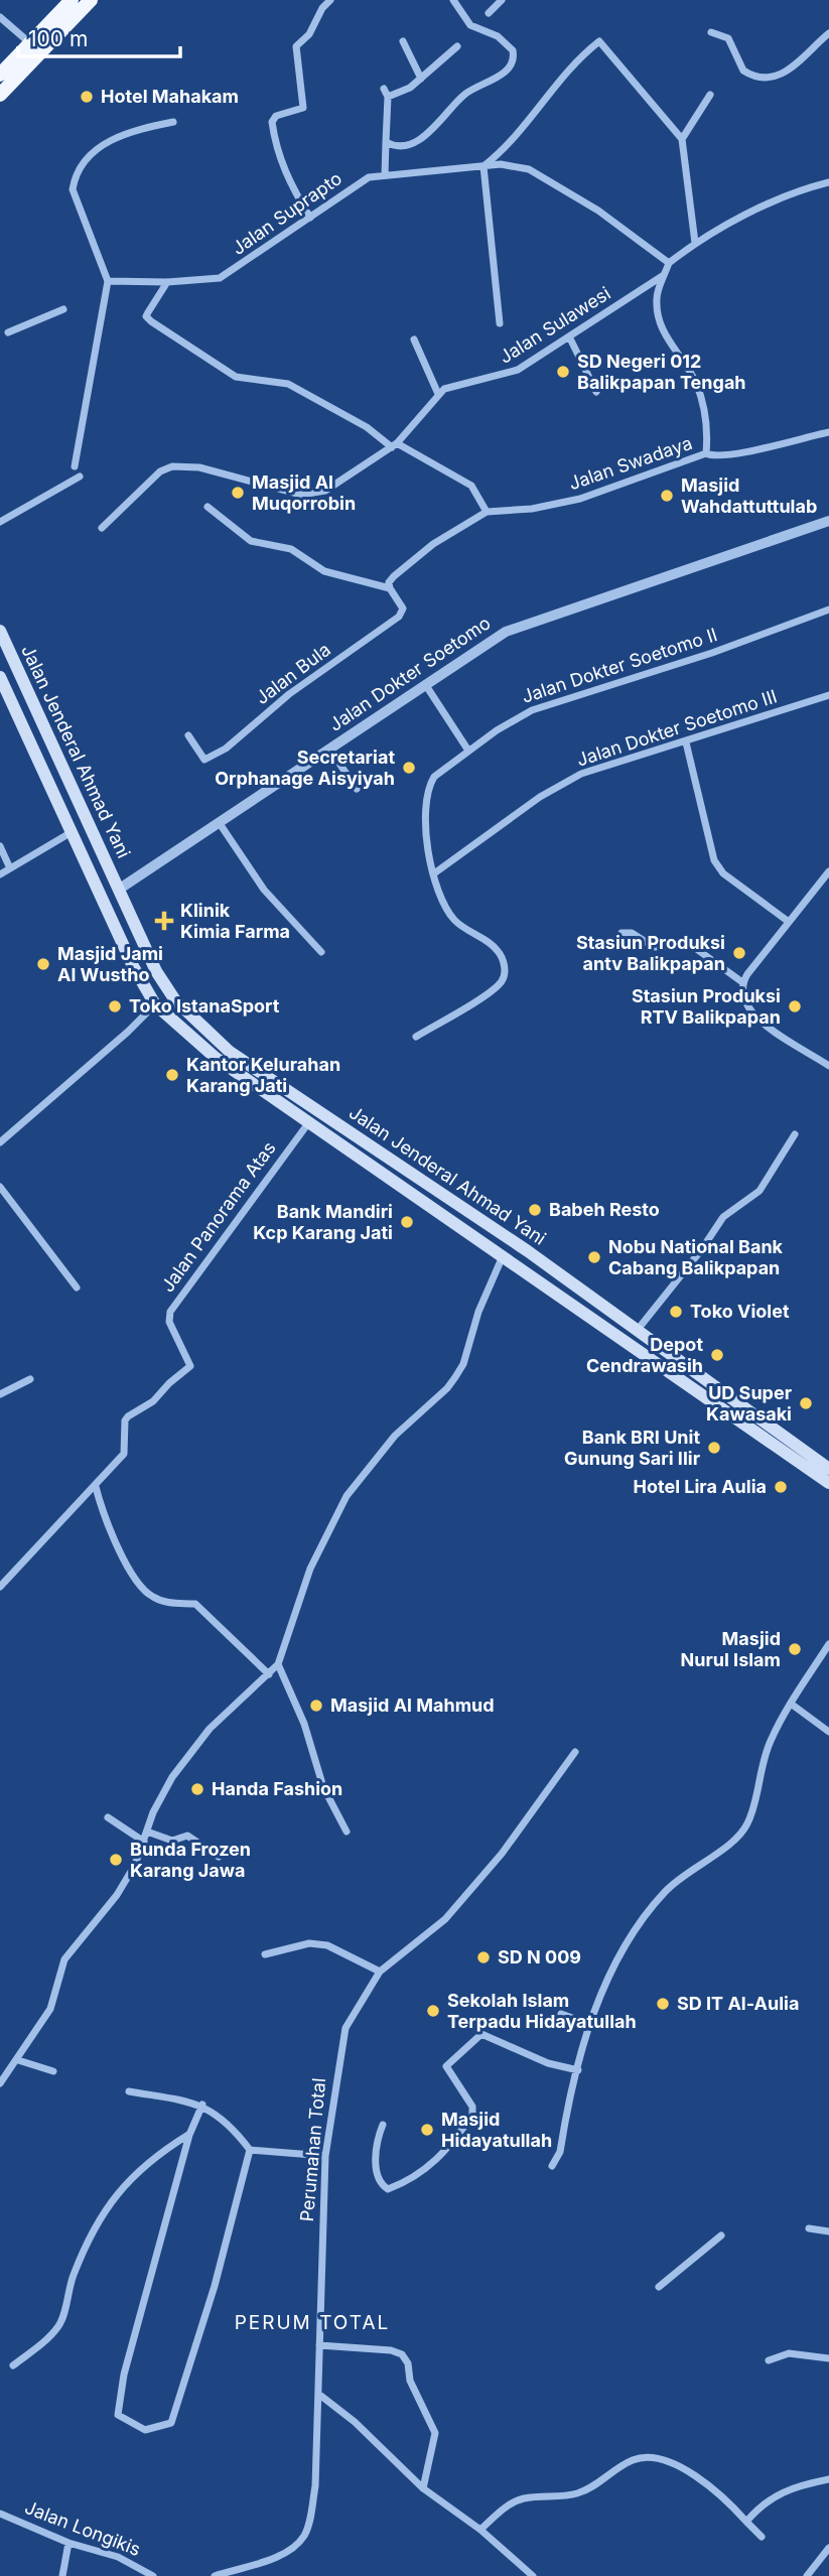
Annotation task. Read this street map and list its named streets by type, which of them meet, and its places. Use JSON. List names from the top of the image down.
{
  "streets": {
    "main road": ["Jalan Jenderal Ahmad Yani"],
    "street": [
      "Jalan Suprapto",
      "Jalan Sulawesi",
      "Jalan Swadaya",
      "Jalan Dokter Soetomo II",
      "Jalan Bula",
      "Jalan Dokter Soetomo",
      "Jalan Dokter Soetomo III",
      "Jalan Panorama Atas",
      "Perumahan Total",
      "Jalan Longikis"
    ]
  },
  "crossings": [
    ["Jalan Suprapto", "Jalan Swadaya"],
    ["Jalan Sulawesi", "Jalan Swadaya"],
    ["Jalan Swadaya", "Jalan Bula"],
    ["Jalan Dokter Soetomo II", "Jalan Dokter Soetomo III"],
    ["Jalan Dokter Soetomo", "Jalan Jenderal Ahmad Yani"],
    ["Jalan Jenderal Ahmad Yani", "Jalan Panorama Atas"]
  ],
  "districts": ["PERUM TOTAL"],
  "places": {
    "other": [
      "Hotel Mahakam",
      "SD Negeri 012 Balikpapan Tengah",
      "Masjid Al Muqorrobin",
      "Masjid Wahdattuttulab",
      "Secretariat Orphanage Aisyiyah",
      "Stasiun Produksi antv Balikpapan",
      "Masjid Jami Al Wustho",
      "Toko IstanaSport",
      "Stasiun Produksi RTV Balikpapan",
      "Kantor Kelurahan Karang Jati",
      "Babeh Resto",
      "Bank Mandiri Kcp Karang Jati",
      "Nobu National Bank Cabang Balikpapan",
      "Toko Violet",
      "Depot Cendrawasih",
      "UD Super Kawasaki",
      "Bank BRI Unit Gunung Sari Ilir",
      "Hotel Lira Aulia",
      "Masjid Nurul Islam",
      "Masjid Al Mahmud",
      "Handa Fashion",
      "Bunda Frozen Karang Jawa",
      "SD N 009",
      "SD IT Al-Aulia",
      "Sekolah Islam Terpadu Hidayatullah",
      "Masjid Hidayatullah"
    ],
    "health": ["Klinik Kimia Farma"]
  },
  "scale_bar": "100 m"
}
